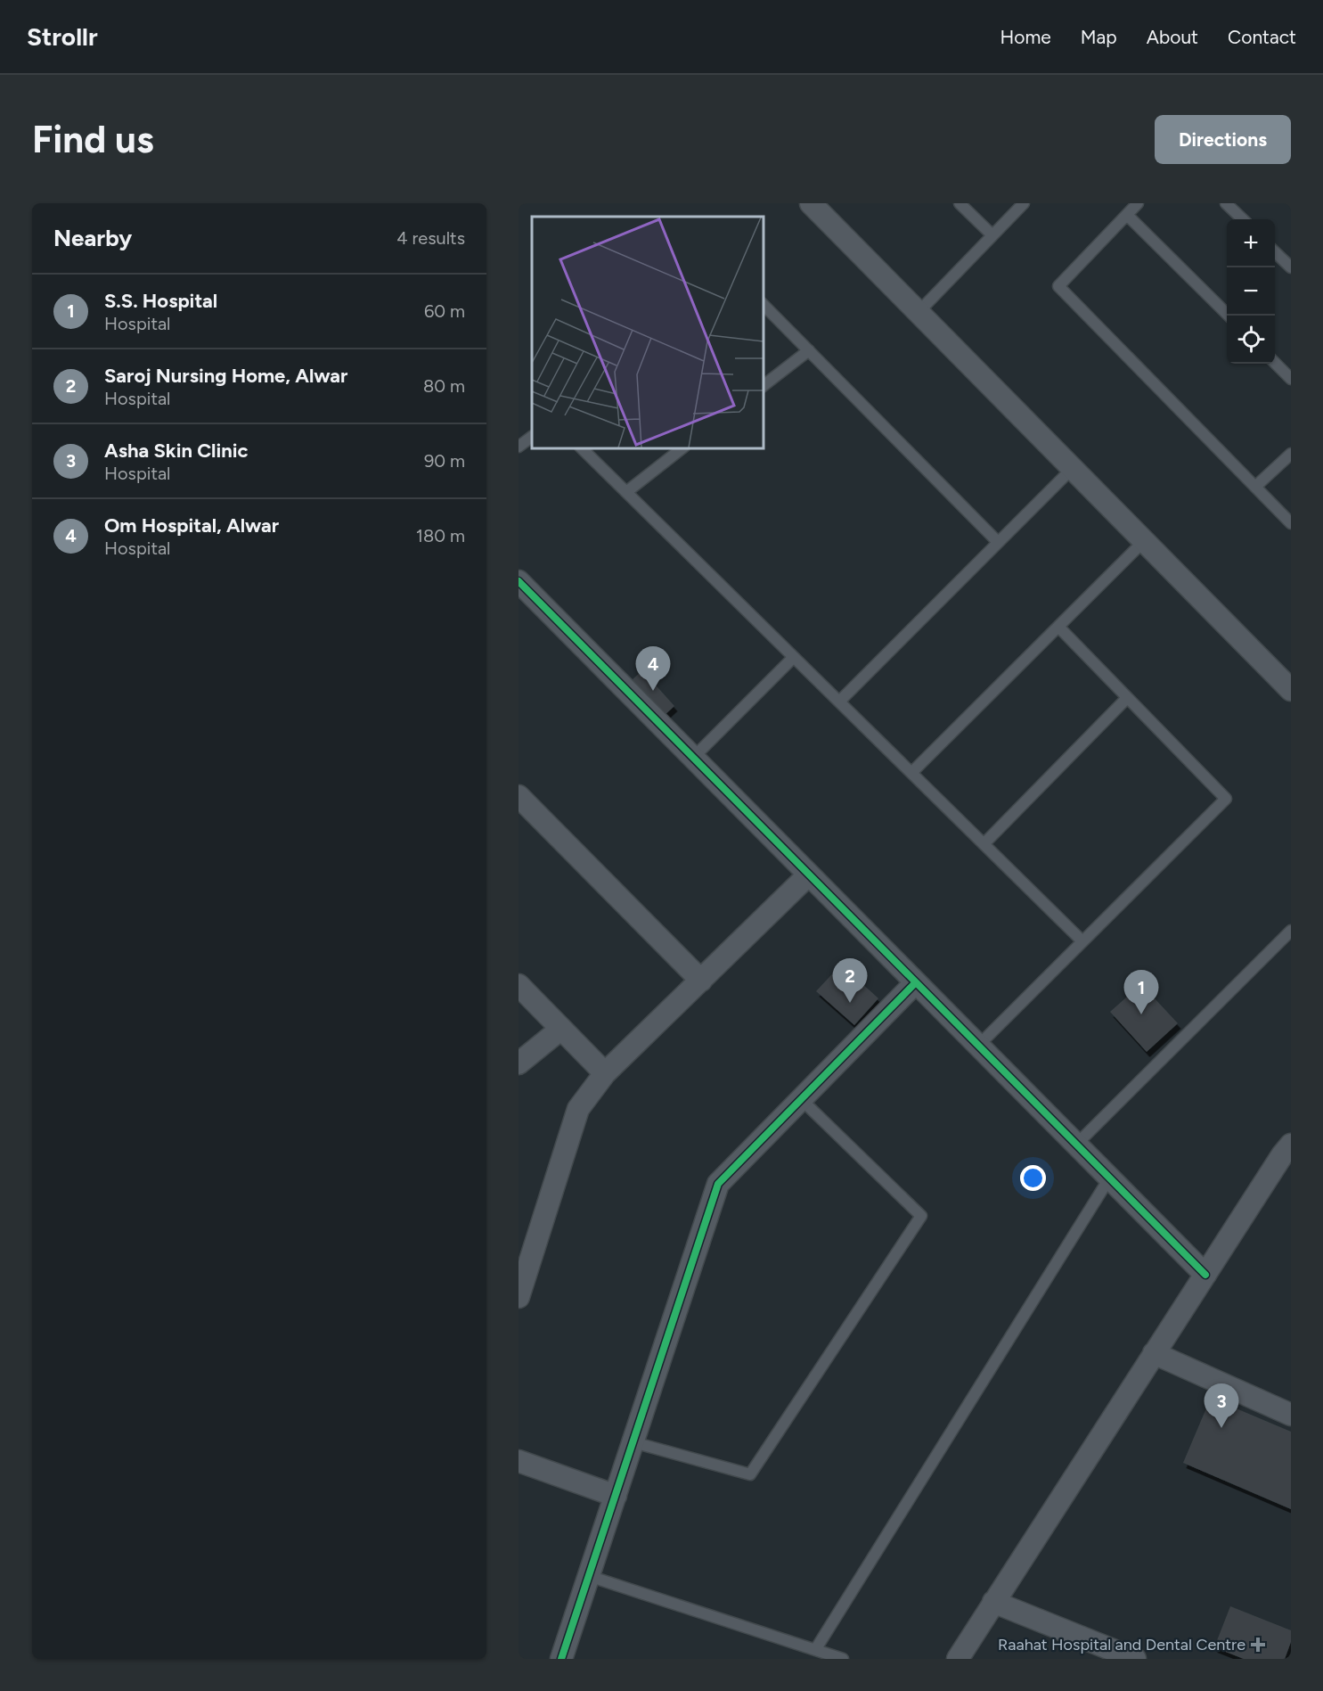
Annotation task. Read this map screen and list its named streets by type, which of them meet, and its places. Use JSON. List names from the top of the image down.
{
  "places": {
    "health": ["Raahat Hospital and Dental Centre"]
  },
  "page": {
    "header": "Strollr",
    "nav": [
      "Home",
      "Map",
      "About",
      "Contact"
    ],
    "buttons": "Directions",
    "title": "Find us",
    "heading": ["Nearby", "4 results"],
    "map_buttons": ["+", "−"],
    "list": [
      {
        "mark": "1",
        "name": "S.S. Hospital",
        "note": "Hospital",
        "value": "60 m"
      },
      {
        "mark": "2",
        "name": "Saroj Nursing Home, Alwar",
        "note": "Hospital",
        "value": "80 m"
      },
      {
        "mark": "3",
        "name": "Asha Skin Clinic",
        "note": "Hospital",
        "value": "90 m"
      },
      {
        "mark": "4",
        "name": "Om Hospital, Alwar",
        "note": "Hospital",
        "value": "180 m"
      }
    ],
    "pins": [
      "4",
      "2",
      "1",
      "3"
    ]
  }
}
